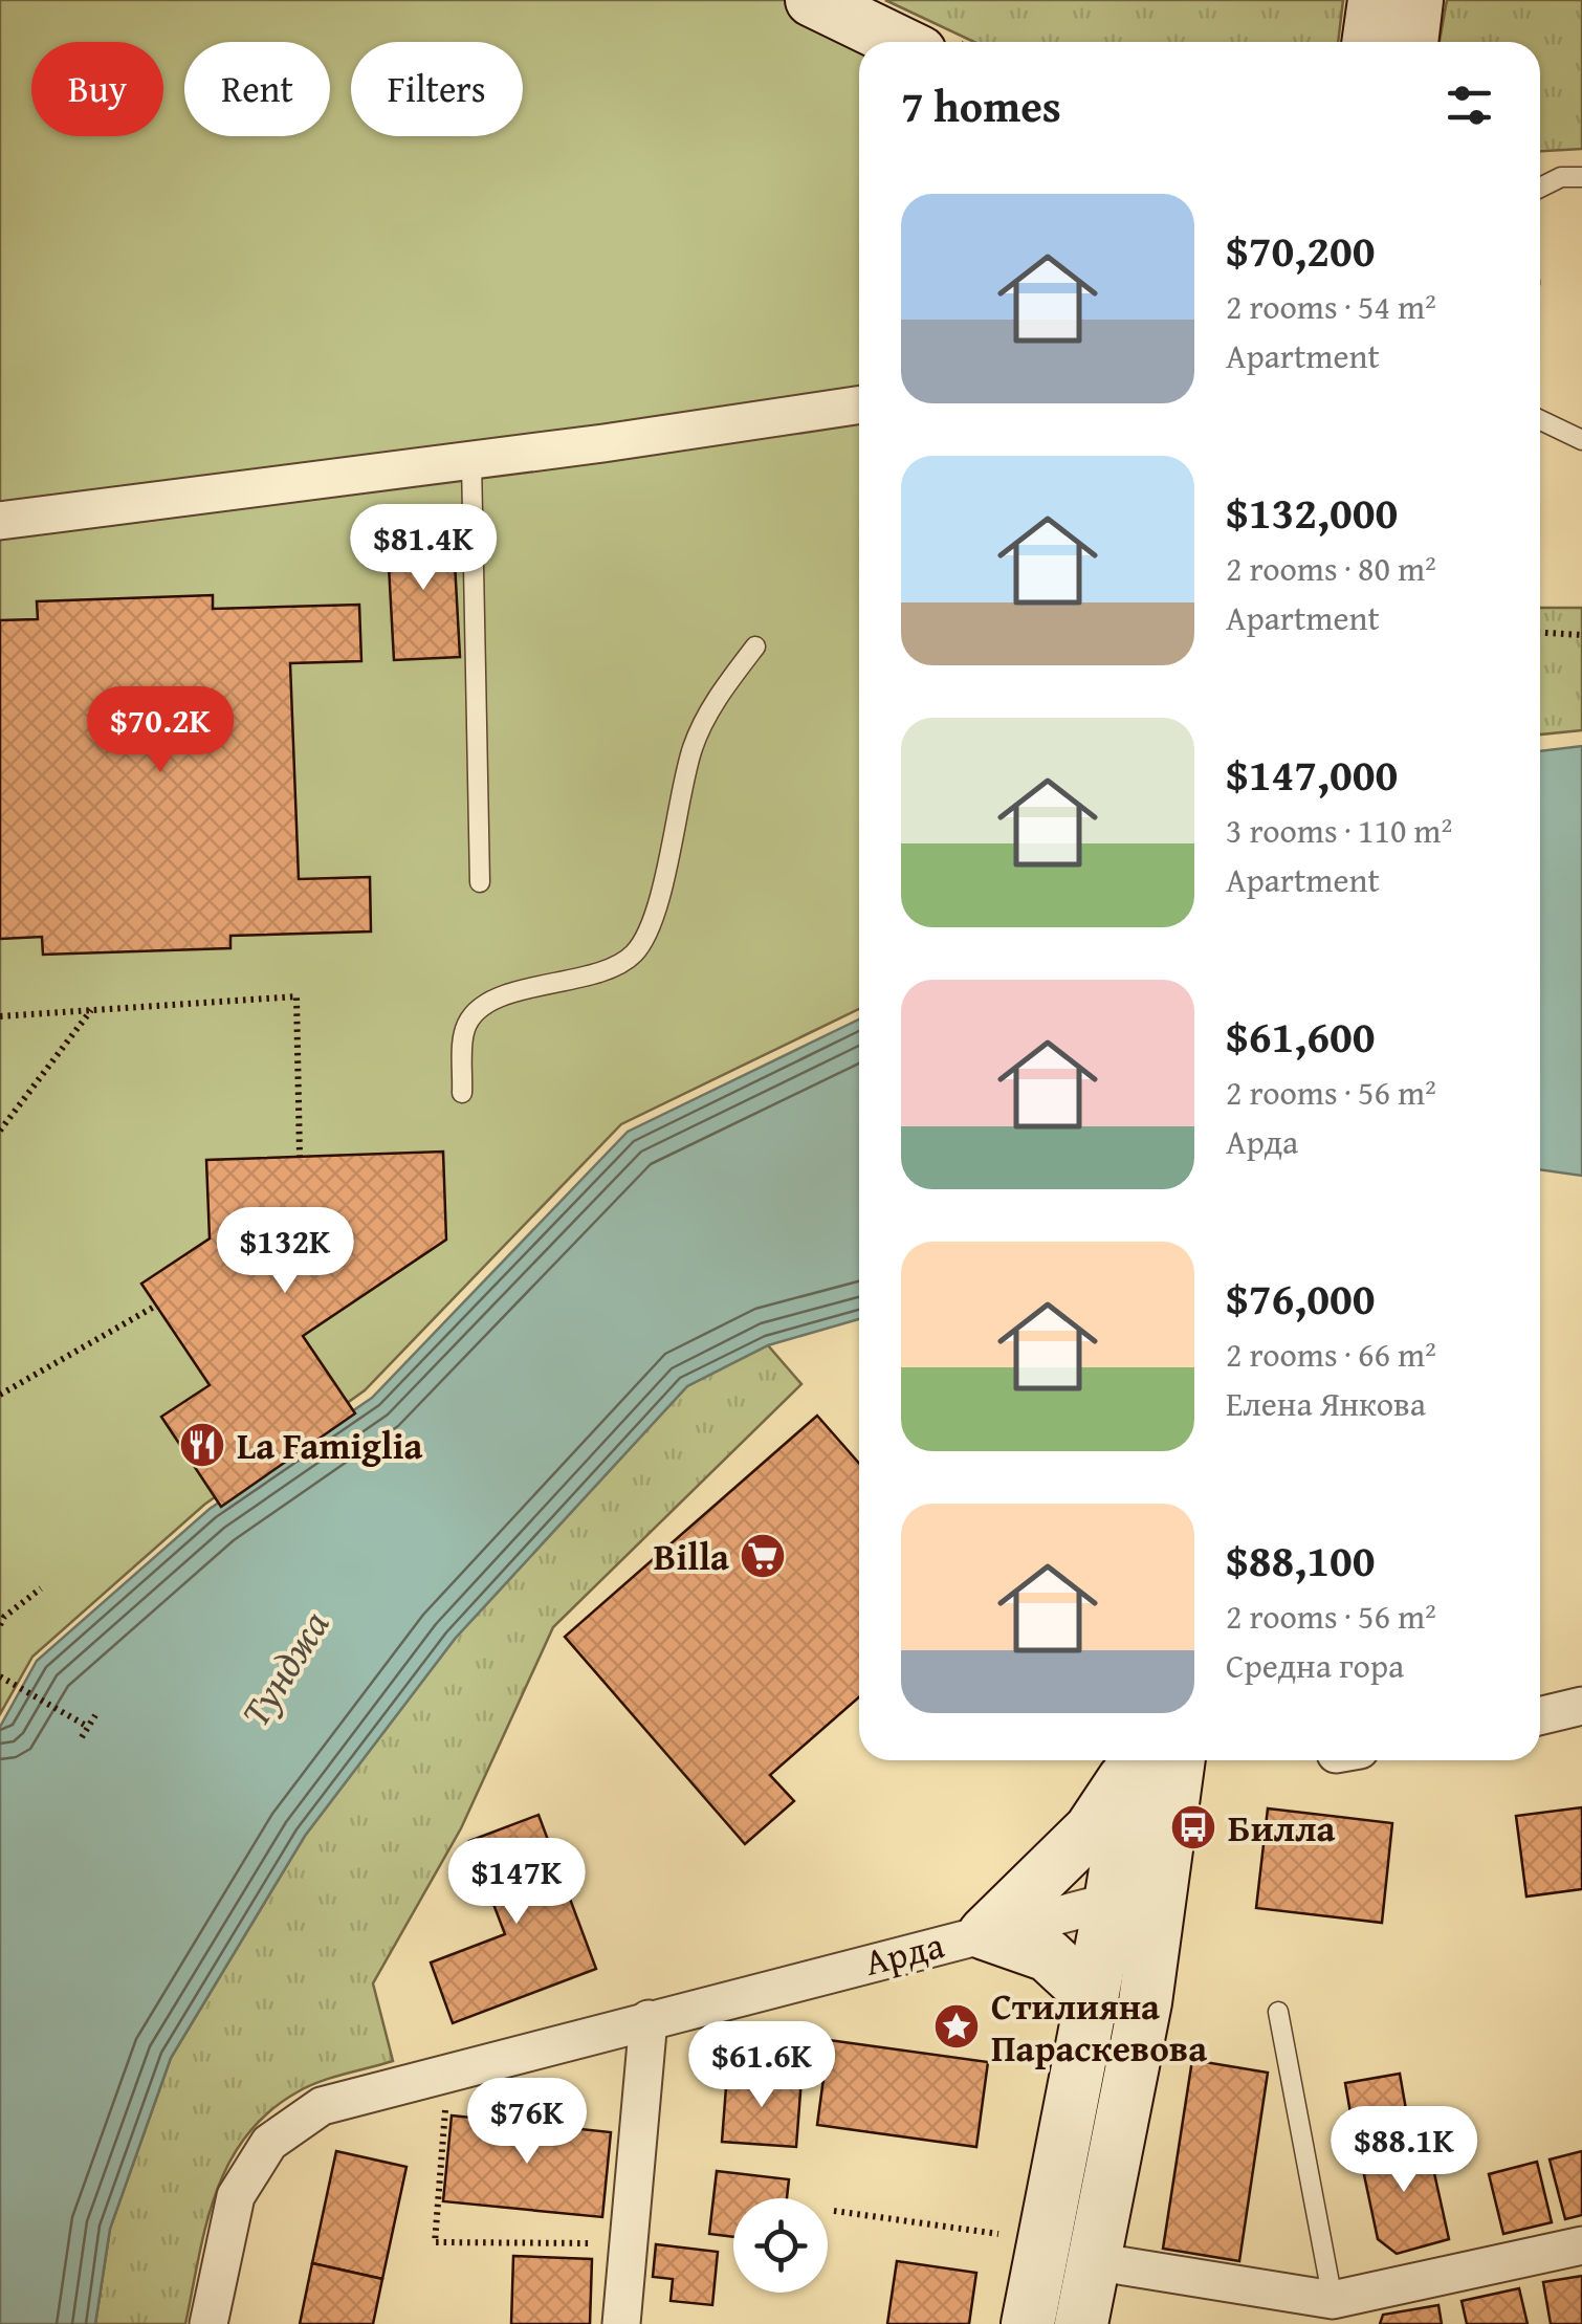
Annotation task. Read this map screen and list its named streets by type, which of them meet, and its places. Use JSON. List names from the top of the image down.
{
  "streets": {
    "street": ["Арда"]
  },
  "water": ["Тунджа"],
  "places": {
    "restaurant": ["La Famiglia"],
    "supermarket": ["Billa"],
    "bus stop": ["Билла"],
    "place": ["Стилияна Параскевова"]
  },
  "page": {
    "chip": ["Buy", "Rent", "Filters"],
    "heading": "7 homes",
    "list": [
      {
        "name": "$70,200",
        "note": "2 rooms · 54 m² · Apartment"
      },
      {
        "name": "$132,000",
        "note": "2 rooms · 80 m² · Apartment"
      },
      {
        "name": "$147,000",
        "note": "3 rooms · 110 m² · Apartment"
      },
      {
        "name": "$61,600",
        "note": "2 rooms · 56 m² · Арда"
      },
      {
        "name": "$76,000",
        "note": "2 rooms · 66 m² · Елена Янкова"
      },
      {
        "name": "$88,100",
        "note": "2 rooms · 56 m² · Средна гора"
      }
    ],
    "price": [
      "$81.4K",
      "$70.2K",
      "$132K",
      "$147K",
      "$61.6K",
      "$76K",
      "$88.1K"
    ]
  }
}
